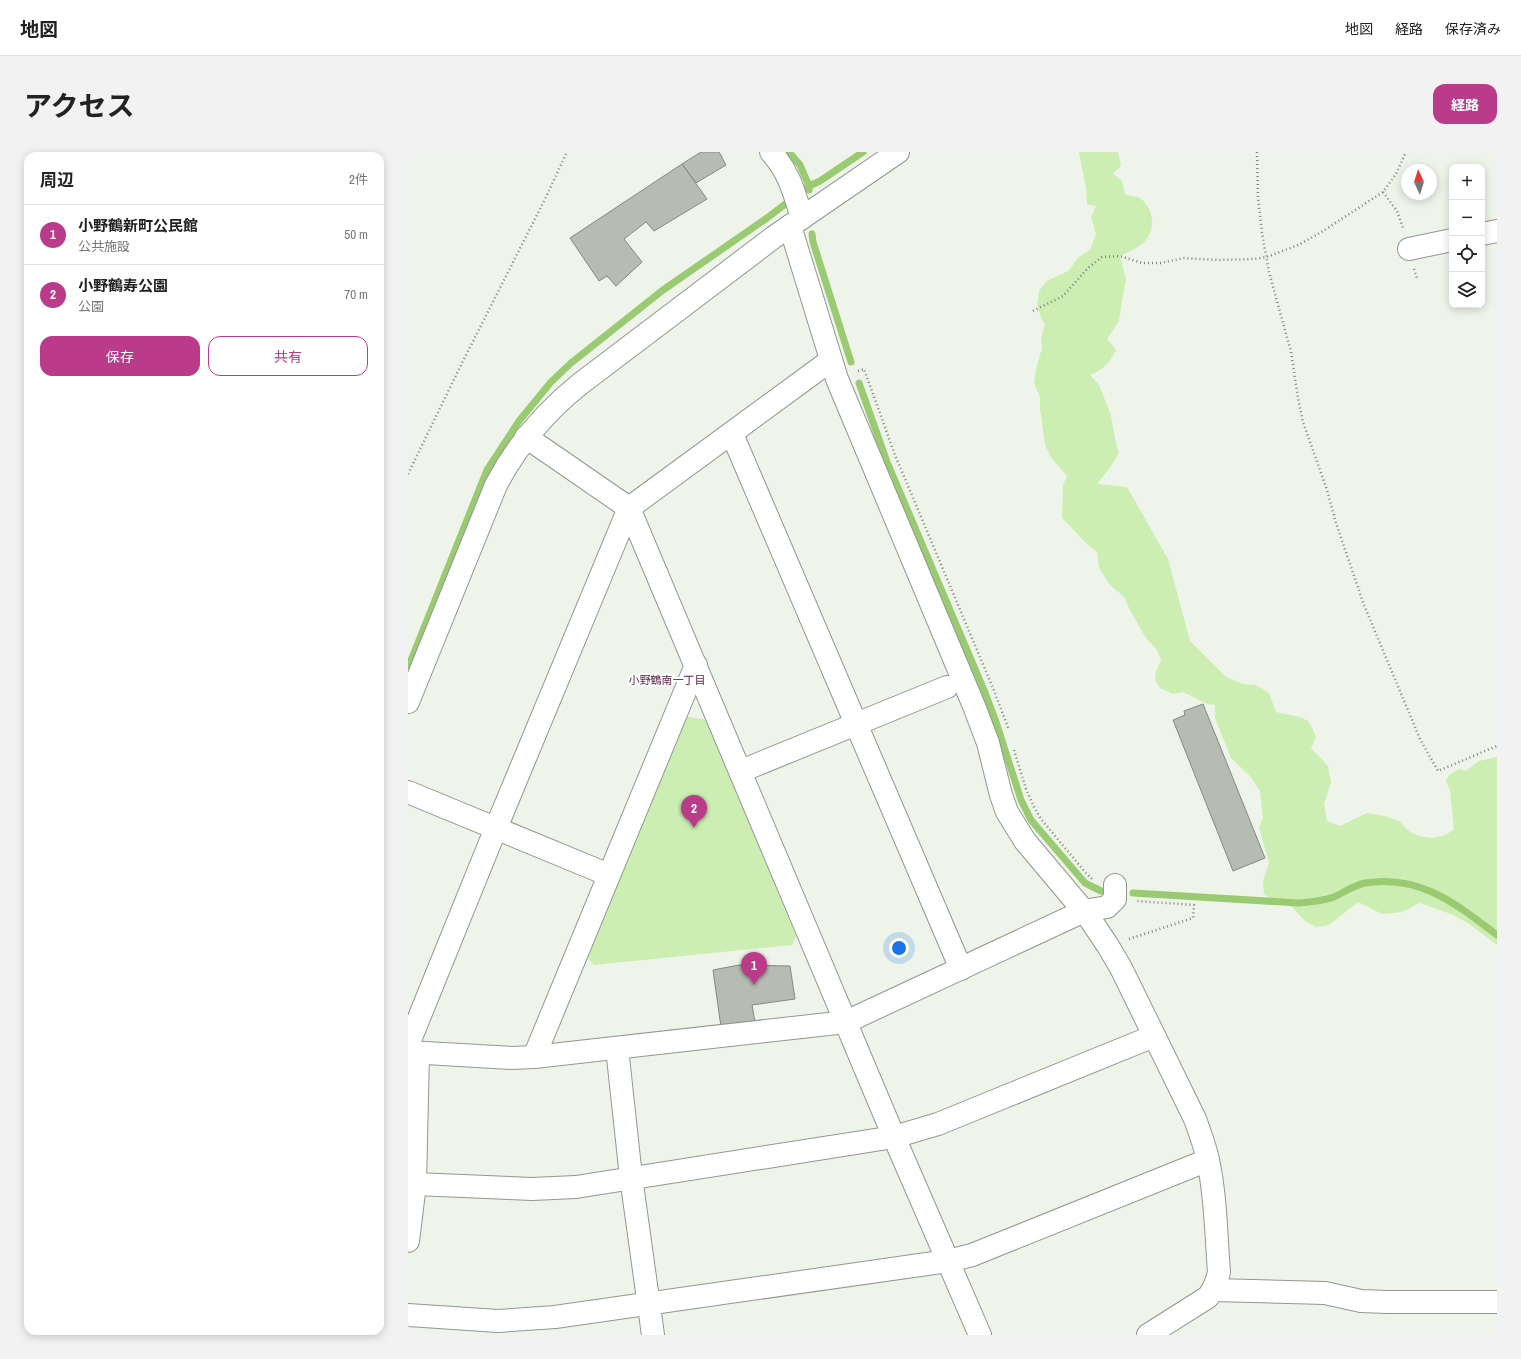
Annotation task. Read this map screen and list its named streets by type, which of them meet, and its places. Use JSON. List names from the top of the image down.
{
  "districts": ["小野鶴南一丁目"],
  "north": "top",
  "page": {
    "header": "地図",
    "nav": ["地図", "経路", "保存済み"],
    "title": "アクセス",
    "buttons": [
      "経路",
      ["保存", "共有"]
    ],
    "heading": ["周辺", "2件"],
    "map_buttons": ["+", "−"],
    "list": [
      {
        "mark": "1",
        "name": "小野鶴新町公民館",
        "note": "公共施設",
        "value": "50 m"
      },
      {
        "mark": "2",
        "name": "小野鶴寿公園",
        "note": "公園",
        "value": "70 m"
      }
    ],
    "pins": ["2", "1"]
  }
}
